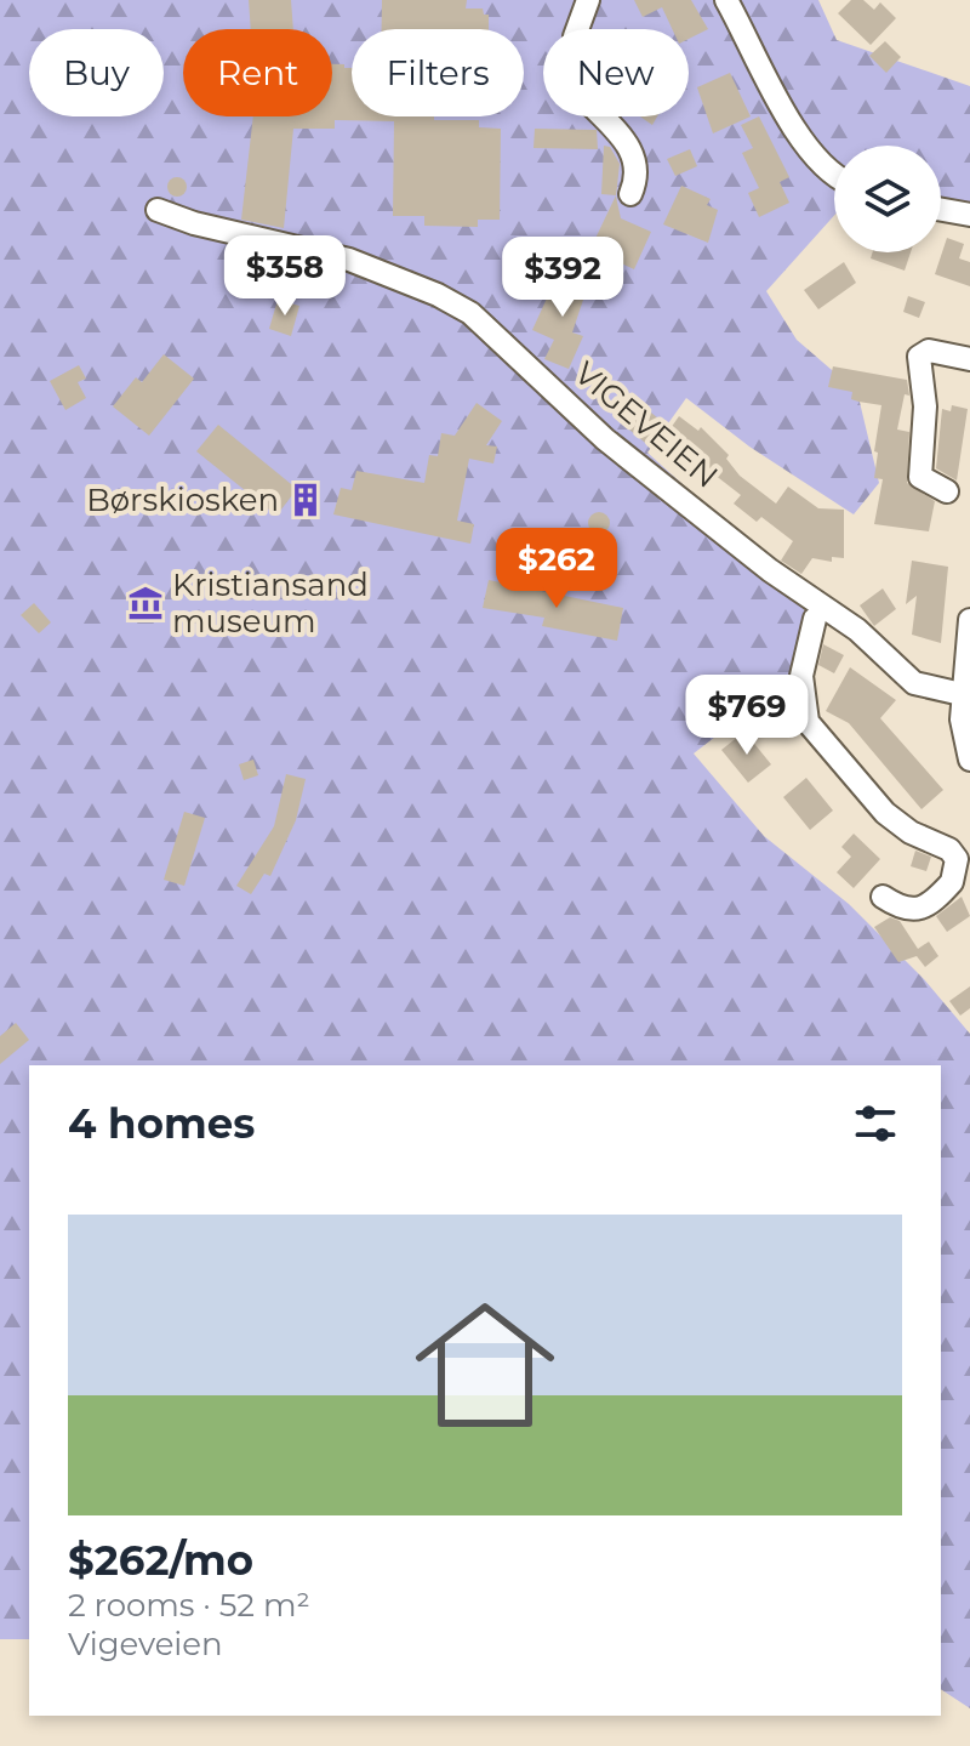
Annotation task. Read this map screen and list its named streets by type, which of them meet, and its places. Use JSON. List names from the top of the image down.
{
  "streets": {
    "street": ["VIGEVEIEN"]
  },
  "places": {
    "building": ["Børskiosken"],
    "museum": ["Kristiansand museum"]
  },
  "page": {
    "chip": [
      "Buy",
      "Rent",
      "Filters",
      "New"
    ],
    "price": [
      "$358",
      "$392",
      "$262",
      "$769"
    ],
    "heading": "4 homes",
    "list": [
      {
        "name": "$262/mo",
        "note": "2 rooms · 52 m² · Vigeveien"
      }
    ]
  }
}
